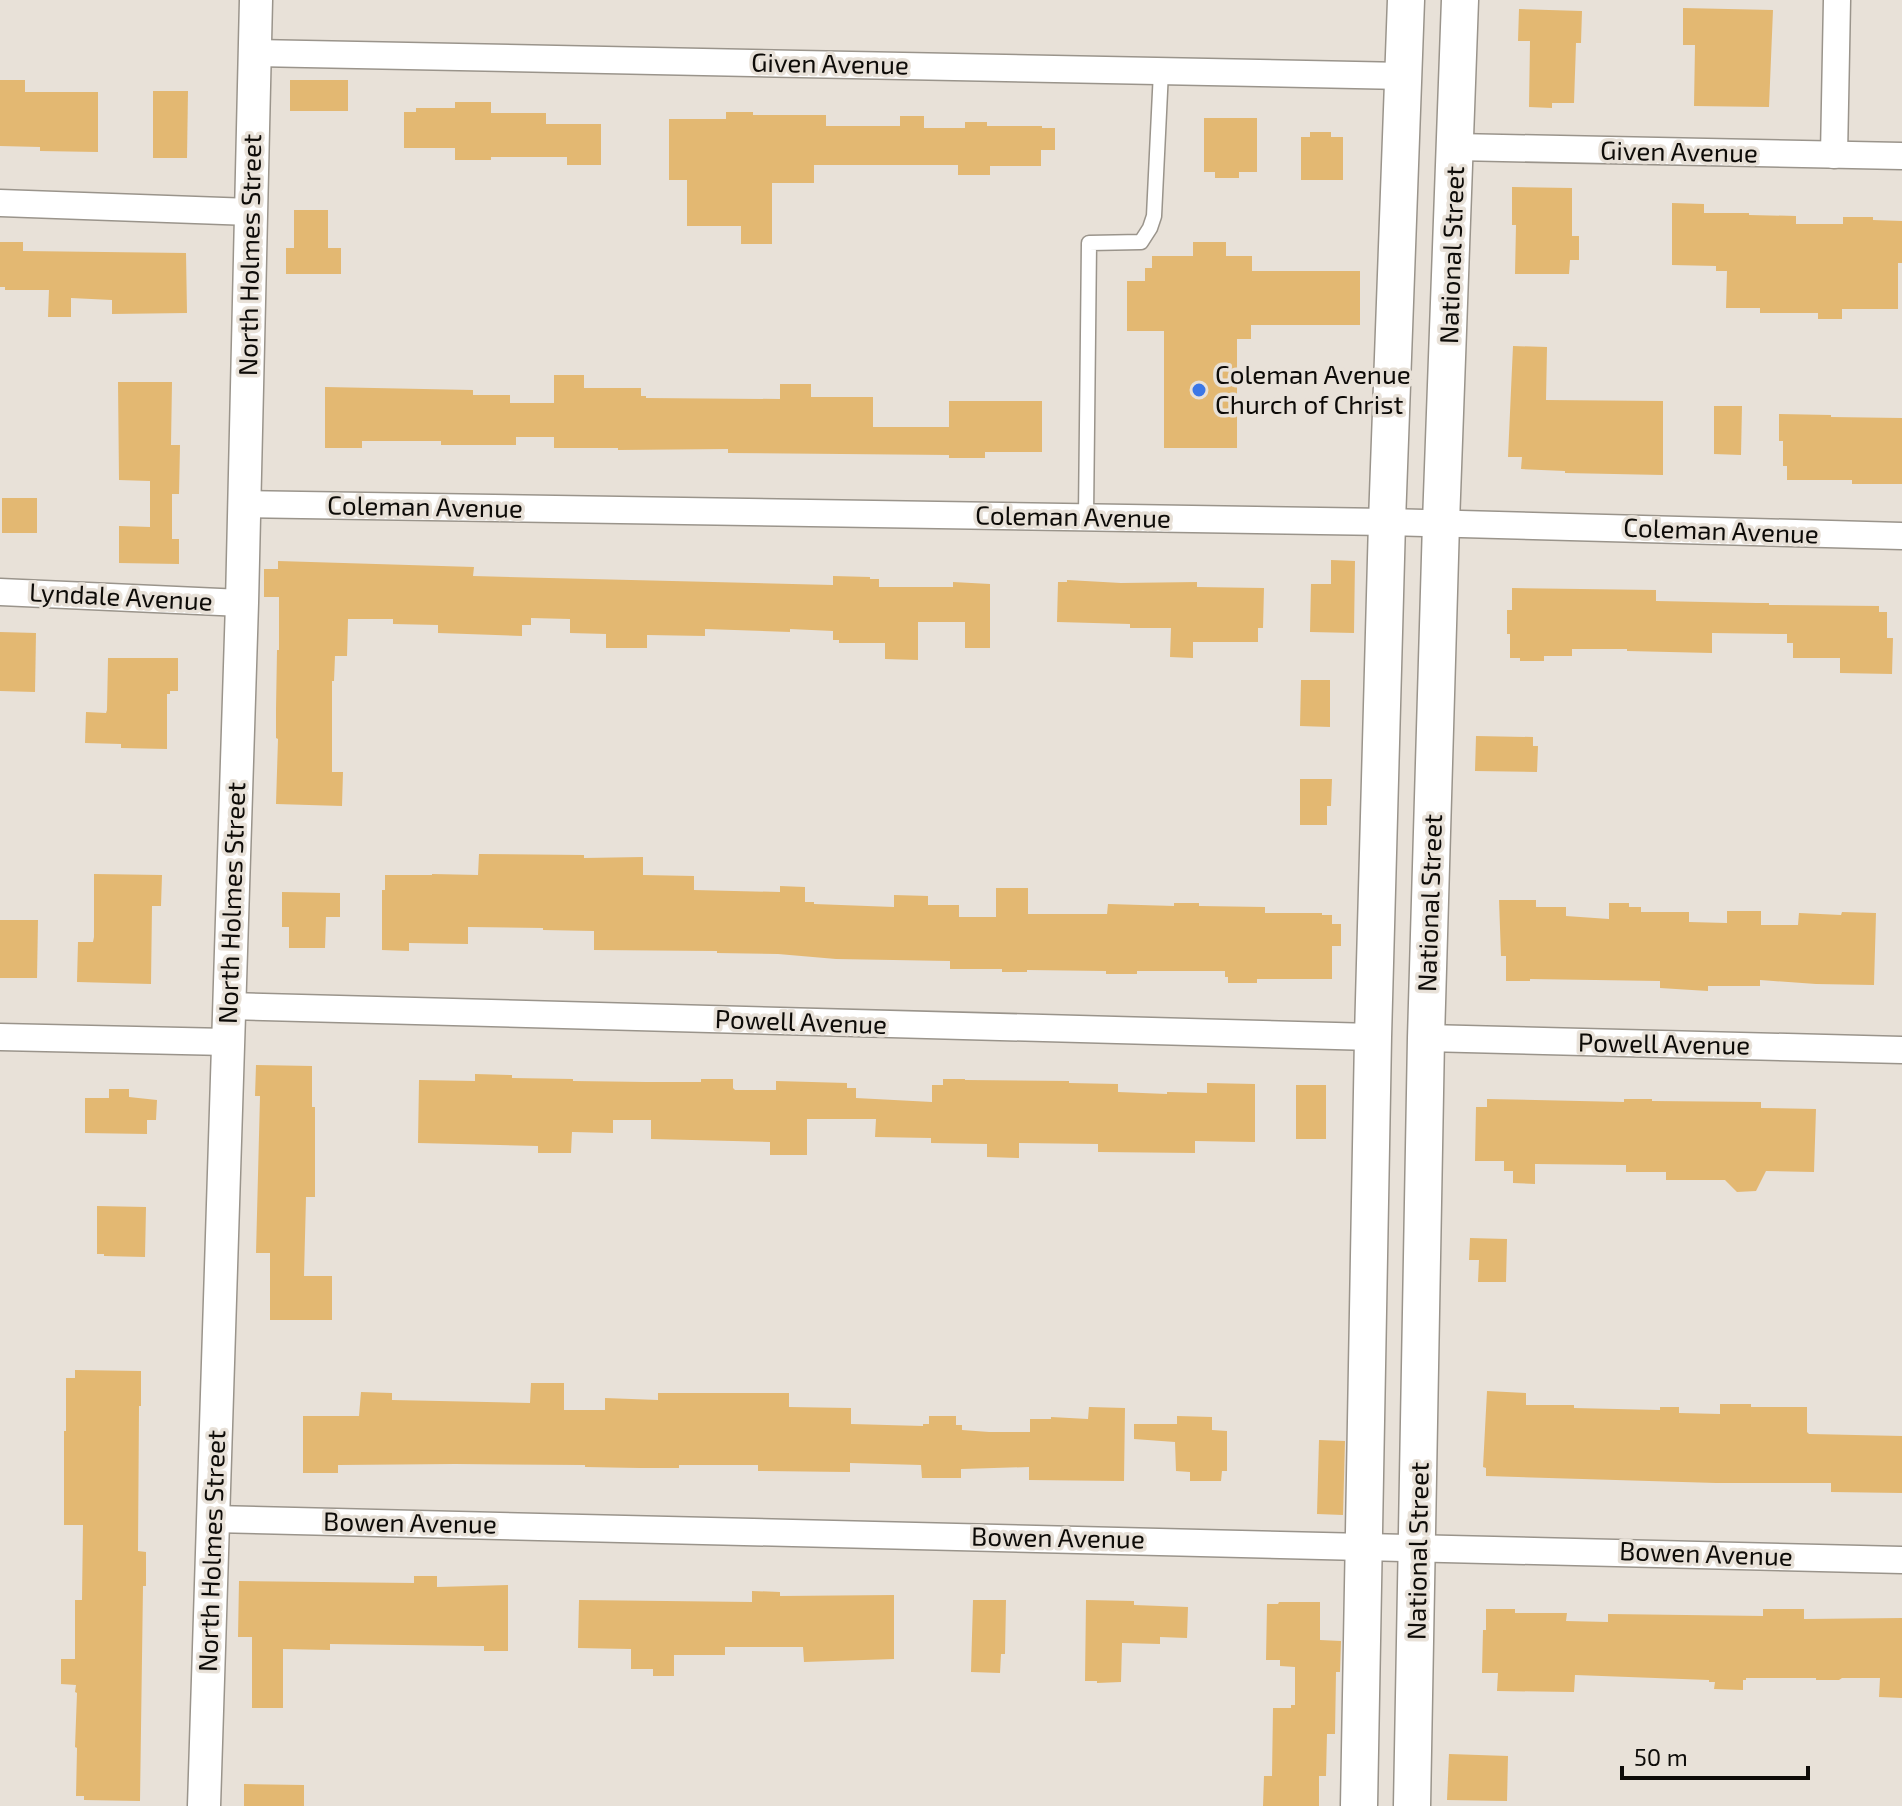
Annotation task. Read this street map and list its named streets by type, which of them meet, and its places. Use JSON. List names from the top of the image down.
{
  "streets": {
    "main road": ["National Street"],
    "street": [
      "Given Avenue",
      "North Holmes Street",
      "Coleman Avenue",
      "Lyndale Avenue",
      "Powell Avenue",
      "Bowen Avenue"
    ]
  },
  "crossings": [
    ["Given Avenue", "North Holmes Street"],
    ["Given Avenue", "National Street"],
    ["North Holmes Street", "Coleman Avenue"],
    ["North Holmes Street", "Lyndale Avenue"],
    ["North Holmes Street", "Powell Avenue"],
    ["North Holmes Street", "Bowen Avenue"],
    ["National Street", "Coleman Avenue"],
    ["National Street", "Powell Avenue"],
    ["National Street", "Bowen Avenue"]
  ],
  "places": ["Coleman Avenue Church of Christ"],
  "scale_bar": "50 m"
}
